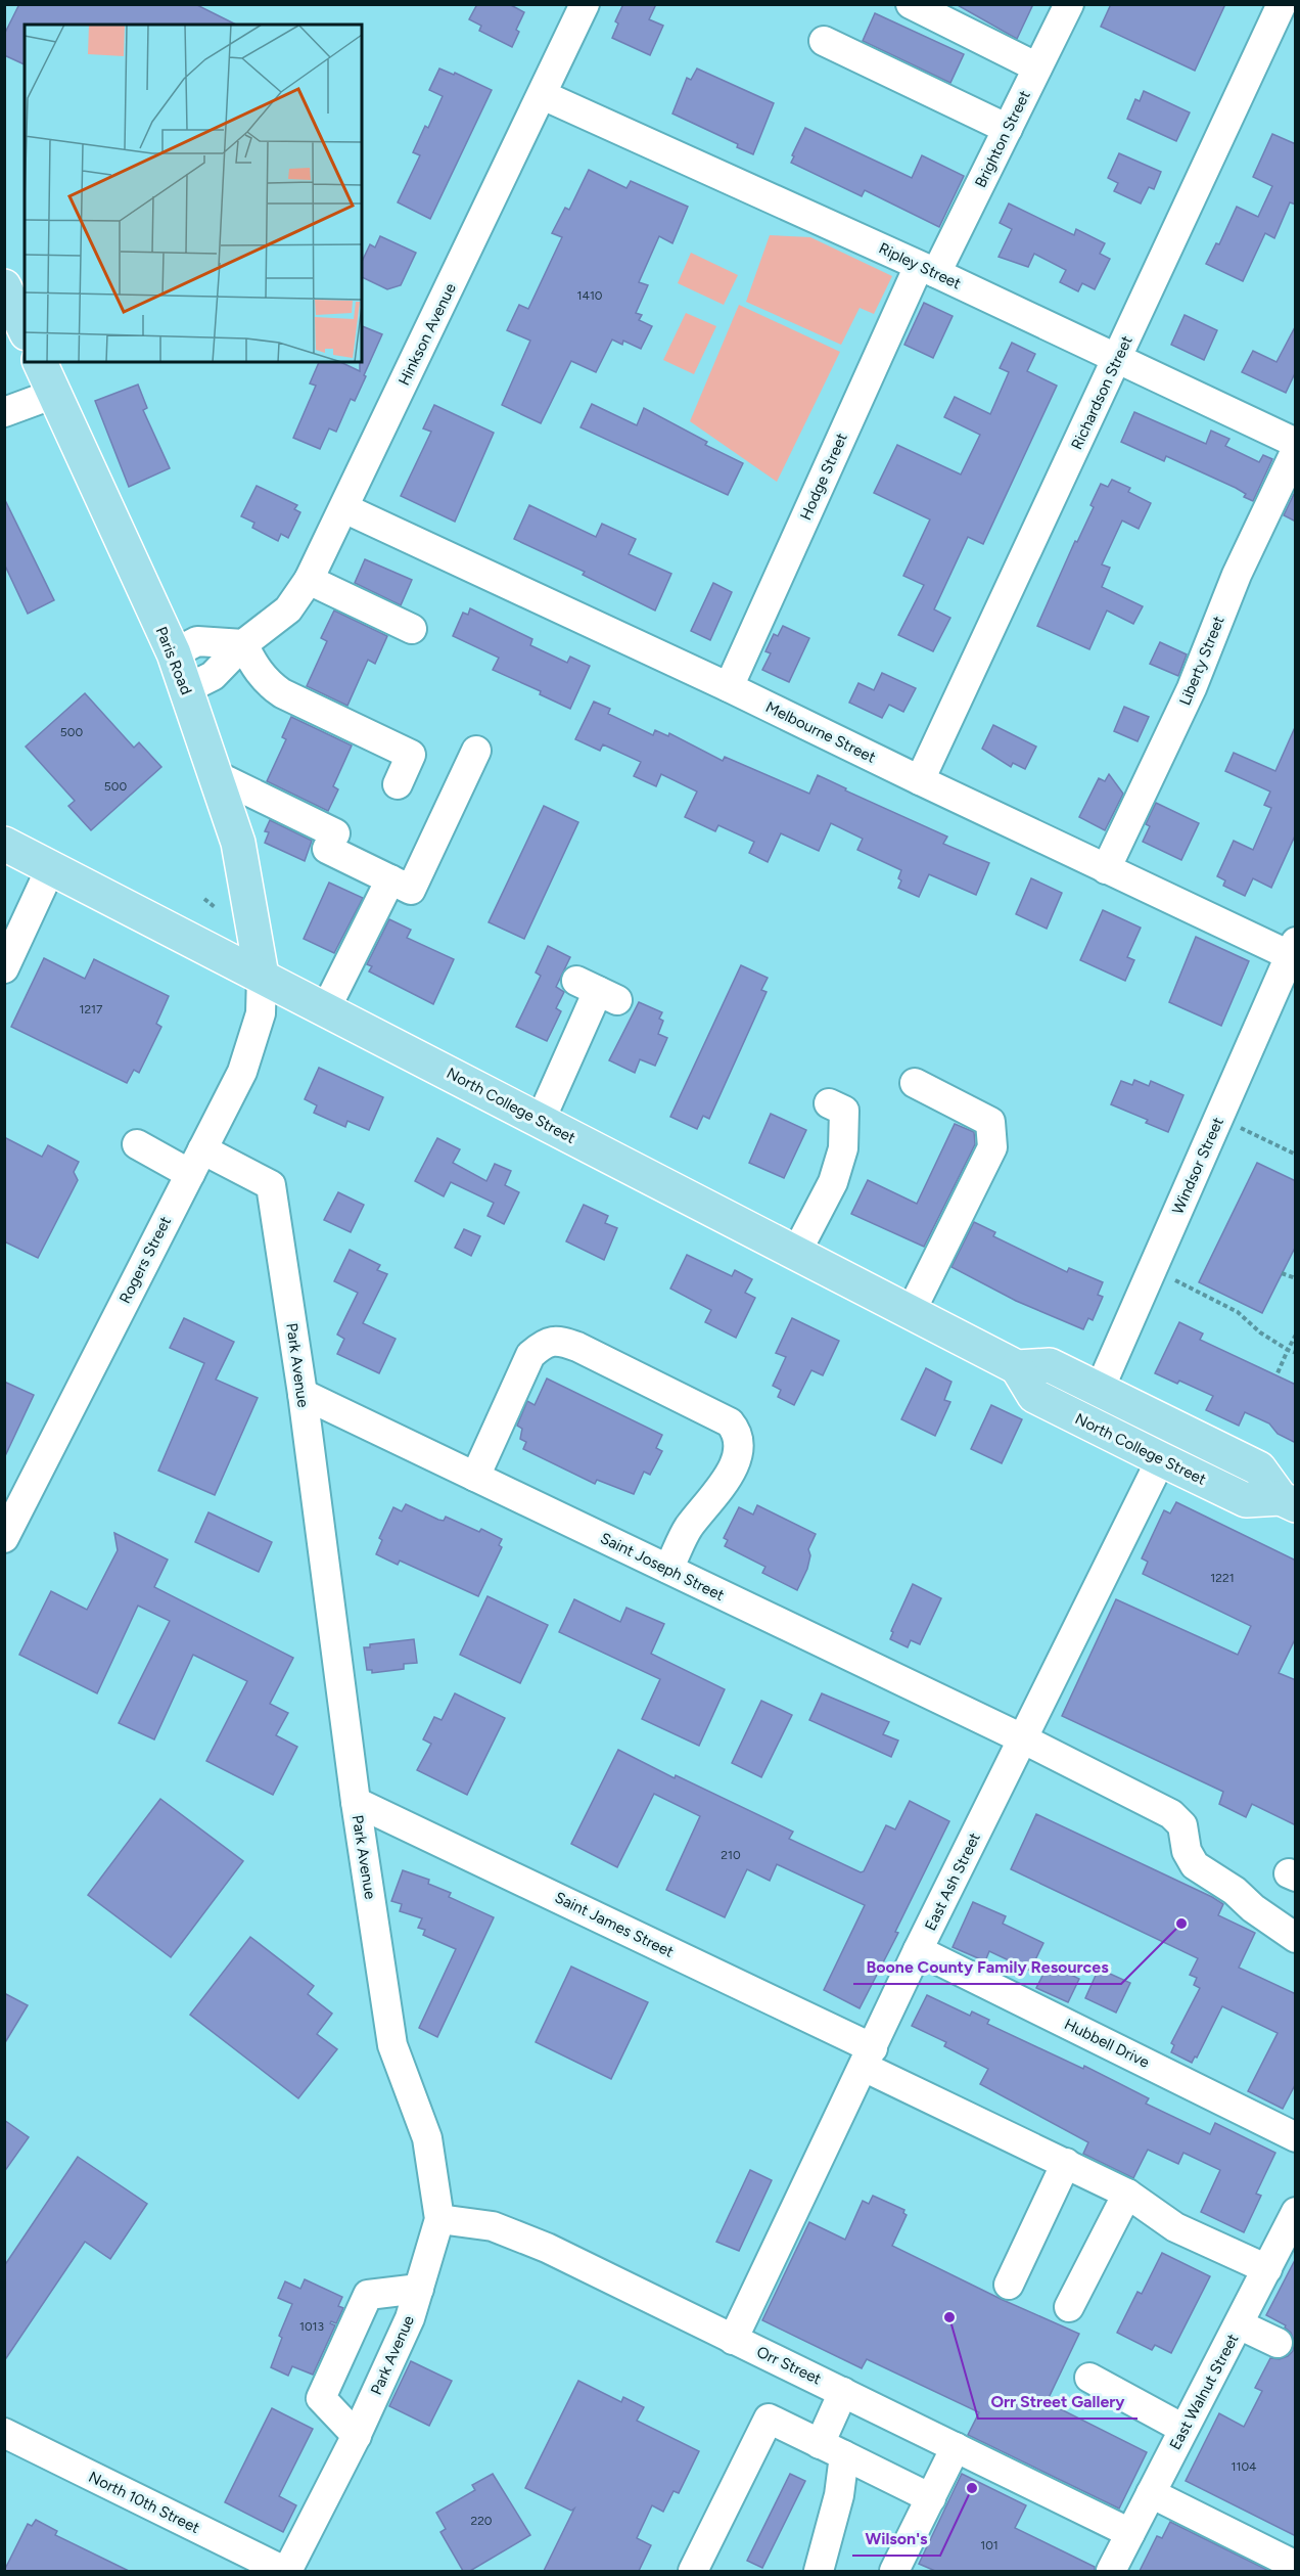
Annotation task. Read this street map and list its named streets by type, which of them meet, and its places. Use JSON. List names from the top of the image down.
{
  "streets": {
    "main road": ["Paris Road", "North College Street"],
    "street": [
      "Brighton Street",
      "Ripley Street",
      "Hinkson Avenue",
      "Richardson Street",
      "Hodge Street",
      "Liberty Street",
      "Melbourne Street",
      "Windsor Street",
      "Rogers Street",
      "Park Avenue",
      "Saint Joseph Street",
      "East Ash Street",
      "Saint James Street",
      "Hubbell Drive",
      "Orr Street",
      "East Walnut Street",
      "North 10th Street"
    ]
  },
  "crossings": [
    ["Brighton Street", "Ripley Street"],
    ["Brighton Street", "Hodge Street"],
    ["Ripley Street", "Hinkson Avenue"],
    ["Ripley Street", "Richardson Street"],
    ["Ripley Street", "Hodge Street"],
    ["Hinkson Avenue", "Paris Road"],
    ["Hinkson Avenue", "Melbourne Street"],
    ["Richardson Street", "Melbourne Street"],
    ["Hodge Street", "Melbourne Street"],
    ["Paris Road", "North College Street"],
    ["Paris Road", "Rogers Street"],
    ["Liberty Street", "Melbourne Street"],
    ["Melbourne Street", "Windsor Street"],
    ["North College Street", "Windsor Street"],
    ["North College Street", "Rogers Street"],
    ["North College Street", "East Ash Street"],
    ["Rogers Street", "Park Avenue"],
    ["Park Avenue", "Saint Joseph Street"],
    ["Park Avenue", "Saint James Street"],
    ["Park Avenue", "Orr Street"],
    ["Park Avenue", "North 10th Street"],
    ["Saint Joseph Street", "East Ash Street"],
    ["East Ash Street", "Saint James Street"],
    ["East Ash Street", "Hubbell Drive"],
    ["East Ash Street", "Orr Street"],
    ["Saint James Street", "East Walnut Street"],
    ["Orr Street", "East Walnut Street"]
  ],
  "places": ["Boone County Family Resources", "Orr Street Gallery", "Wilson's"],
  "house_numbers": [
    "1410",
    "500",
    "500",
    "1217",
    "1221",
    "210",
    "1013",
    "1104",
    "220",
    "101"
  ]
}
